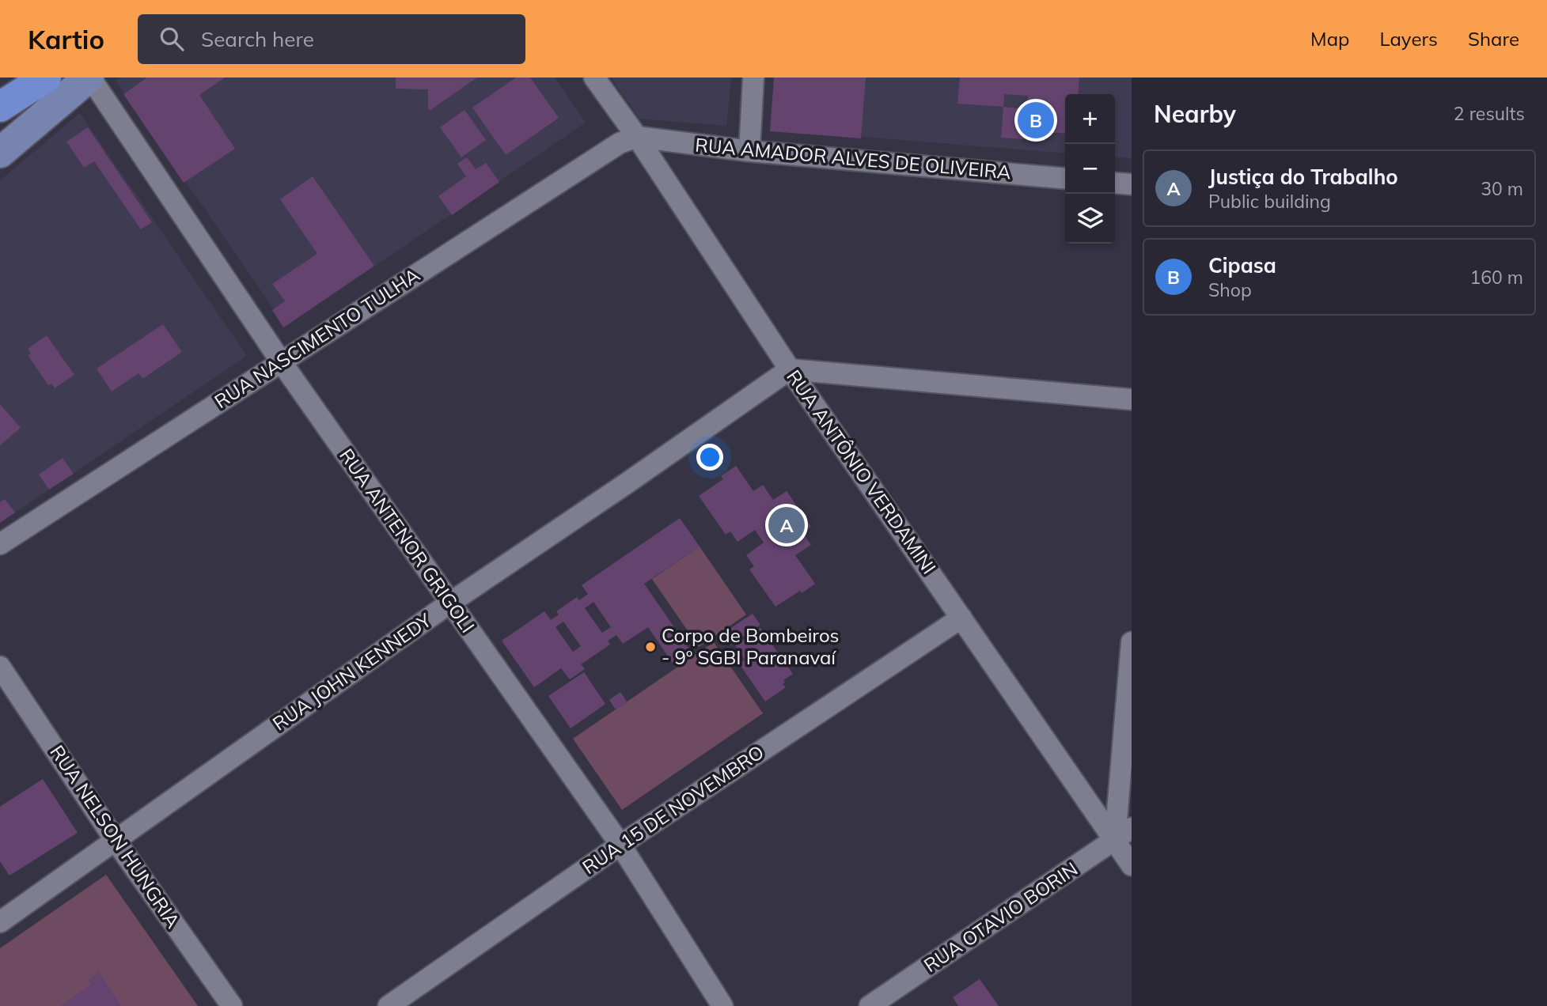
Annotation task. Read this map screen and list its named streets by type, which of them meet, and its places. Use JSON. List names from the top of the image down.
{
  "streets": {
    "street": [
      "RUA AMADOR ALVES DE OLIVEIRA",
      "RUA NASCIMENTO TULHA",
      "RUA ANTÔNIO VERDAMINI",
      "RUA ANTENOR GRIGOLI",
      "RUA JOHN KENNEDY",
      "RUA 15 DE NOVEMBRO",
      "RUA NELSON HUNGRIA",
      "RUA OTAVIO BORIN"
    ]
  },
  "crossings": [
    ["RUA AMADOR ALVES DE OLIVEIRA", "RUA NASCIMENTO TULHA"],
    ["RUA AMADOR ALVES DE OLIVEIRA", "RUA ANTÔNIO VERDAMINI"],
    ["RUA NASCIMENTO TULHA", "RUA ANTÔNIO VERDAMINI"],
    ["RUA NASCIMENTO TULHA", "RUA ANTENOR GRIGOLI"],
    ["RUA ANTÔNIO VERDAMINI", "RUA JOHN KENNEDY"],
    ["RUA ANTÔNIO VERDAMINI", "RUA 15 DE NOVEMBRO"],
    ["RUA ANTÔNIO VERDAMINI", "RUA OTAVIO BORIN"],
    ["RUA ANTENOR GRIGOLI", "RUA JOHN KENNEDY"],
    ["RUA ANTENOR GRIGOLI", "RUA 15 DE NOVEMBRO"],
    ["RUA JOHN KENNEDY", "RUA NELSON HUNGRIA"]
  ],
  "places": ["Corpo de Bombeiros - 9º SGBI Paranavaí"],
  "page": {
    "header": "Kartio",
    "search": "Search here",
    "nav": ["Map", "Layers", "Share"],
    "heading": ["Nearby", "2 results"],
    "map_buttons": ["+", "−"],
    "pins": ["B", "A"],
    "list": [
      {
        "mark": "A",
        "name": "Justiça do Trabalho",
        "note": "Public building",
        "value": "30 m"
      },
      {
        "mark": "B",
        "name": "Cipasa",
        "note": "Shop",
        "value": "160 m"
      }
    ]
  }
}
